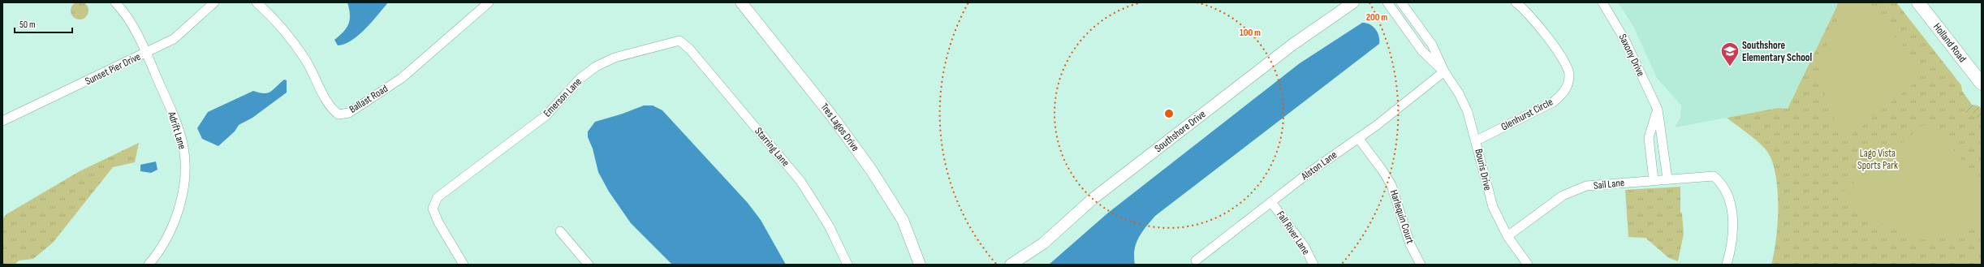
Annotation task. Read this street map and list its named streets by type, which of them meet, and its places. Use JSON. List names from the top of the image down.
{
  "streets": {
    "main road": ["Holland Road"],
    "street": [
      "Saxony Drive",
      "Sunset Pier Drive",
      "Emerson Lane",
      "Ballast Road",
      "Glenhurst Circle",
      "Tres Lagos Drive",
      "Adrift Lane",
      "Southshore Drive",
      "Starring Lane",
      "Alston Lane",
      "Bouris Drive",
      "Sail Lane",
      "Harlequin Court",
      "Fall River Lane"
    ]
  },
  "crossings": [
    ["Saxony Drive", "Sail Lane"],
    ["Sunset Pier Drive", "Adrift Lane"],
    ["Emerson Lane", "Starring Lane"],
    ["Glenhurst Circle", "Bouris Drive"],
    ["Alston Lane", "Bouris Drive"],
    ["Alston Lane", "Harlequin Court"],
    ["Alston Lane", "Fall River Lane"],
    ["Bouris Drive", "Sail Lane"]
  ],
  "parks": ["Lago Vista Sports Park"],
  "places": {
    "school or university": ["Southshore Elementary School"]
  },
  "scale_bar": "50 m",
  "rings": ["200 m", "100 m"]
}
